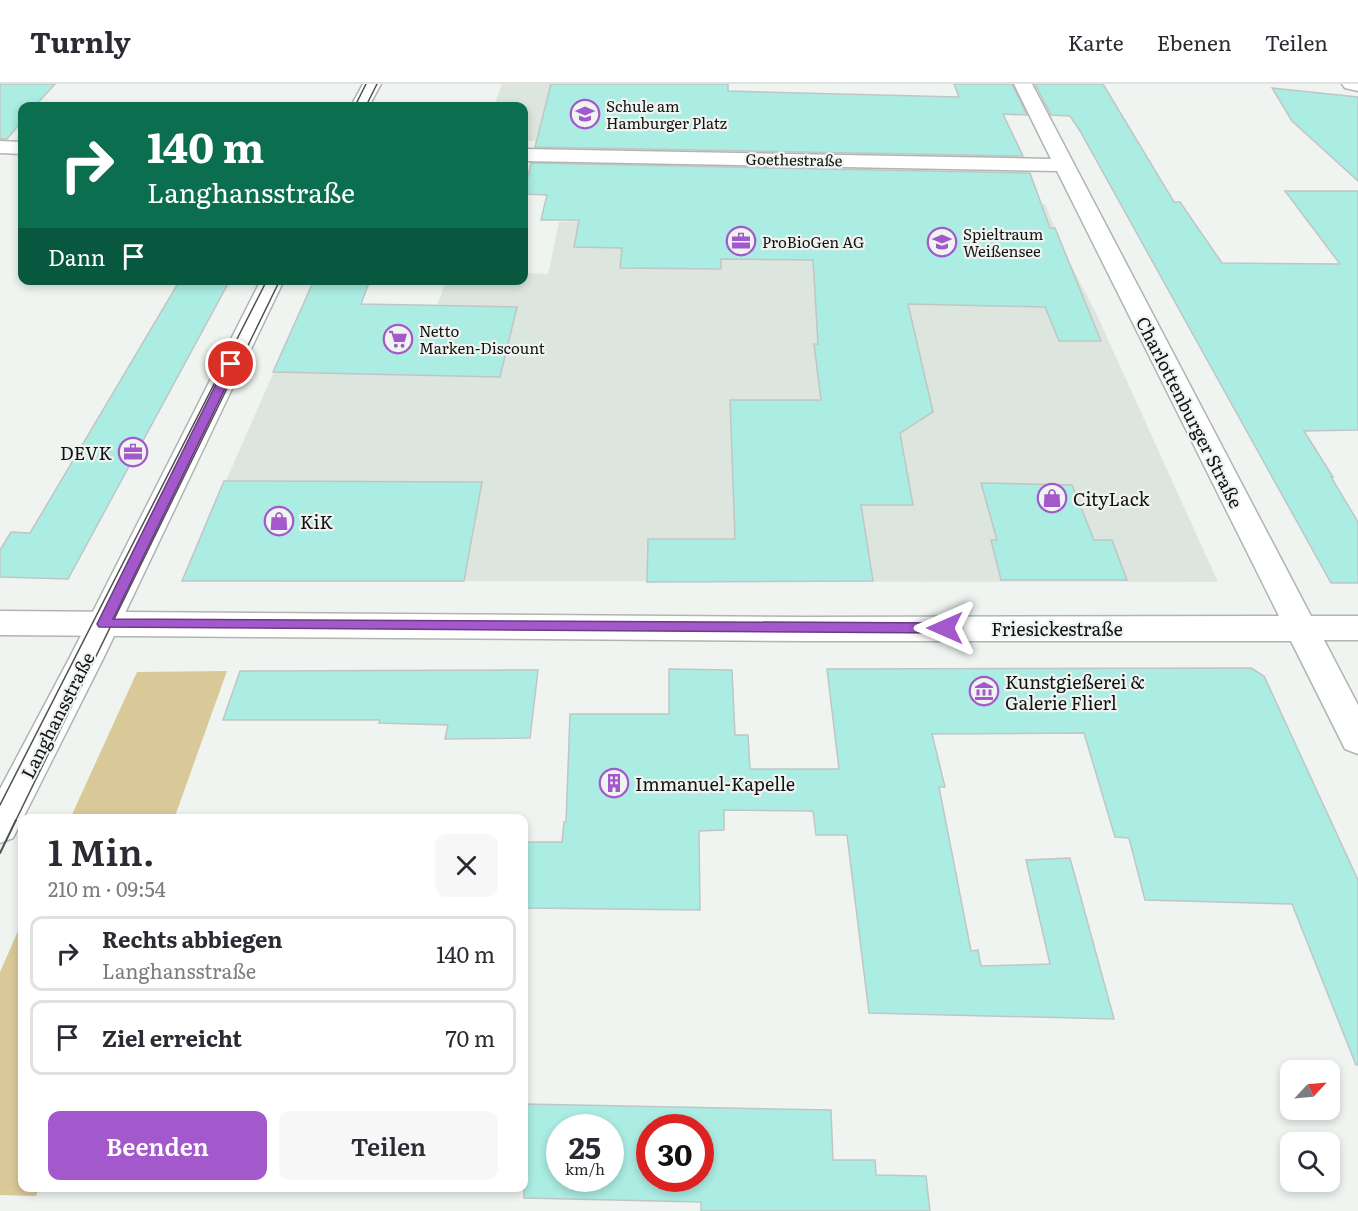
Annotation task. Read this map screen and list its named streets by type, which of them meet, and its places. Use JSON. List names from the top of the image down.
{
  "streets": {
    "street": [
      "Goethestraße",
      "Charlottenburger Straße",
      "Friesickestraße",
      "Langhansstraße"
    ]
  },
  "crossings": [
    ["Goethestraße", "Charlottenburger Straße"],
    ["Charlottenburger Straße", "Friesickestraße"],
    ["Friesickestraße", "Langhansstraße"]
  ],
  "places": {
    "school or university": ["Schule am Hamburger Platz", "Spieltraum Weißensee"],
    "office": ["ProBioGen AG", "DEVK"],
    "supermarket": ["Netto Marken-Discount"],
    "shop": ["CityLack", "KiK"],
    "museum": ["Kunstgießerei & Galerie Flierl"],
    "building": ["Immanuel-Kapelle"]
  },
  "north": "top right",
  "page": {
    "header": "Turnly",
    "nav": ["Karte", "Ebenen", "Teilen"],
    "turn": ["140 m", "Langhansstraße"],
    "then": "Dann",
    "heading": ["1 Min.", "210 m · 09:54"],
    "list": [
      {
        "name": "Rechts abbiegen",
        "note": "Langhansstraße",
        "value": "140 m"
      },
      {
        "name": "Ziel erreicht",
        "value": "70 m"
      }
    ],
    "buttons": ["Beenden", "Teilen"],
    "speed": "25 km/h",
    "limit": "30"
  }
}
